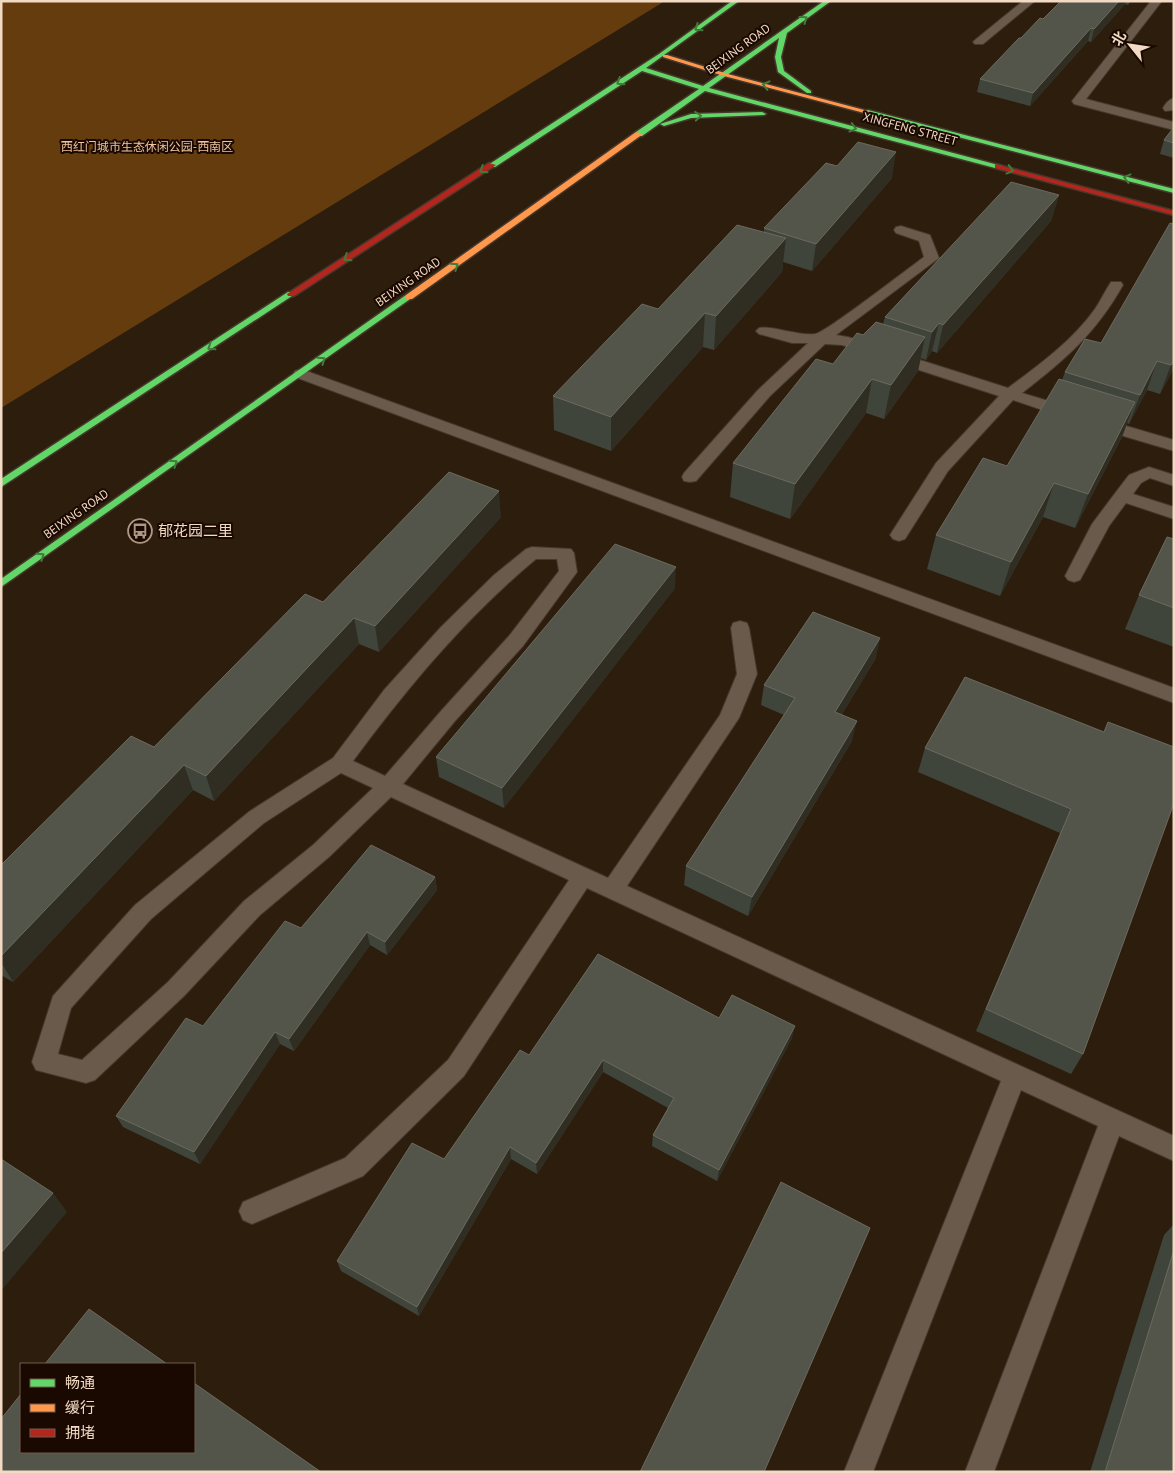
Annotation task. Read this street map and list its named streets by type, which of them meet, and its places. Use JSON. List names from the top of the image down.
{
  "streets": {
    "main road": ["BEIXING ROAD", "XINGFENG STREET"]
  },
  "crossings": [
    ["BEIXING ROAD", "XINGFENG STREET"]
  ],
  "parks": ["西红门城市生态休闲公园-西南区"],
  "places": {
    "bus stop": ["郁花园二里"]
  },
  "legend": ["畅通", "缓行", "拥堵"],
  "north": "top left"
}
